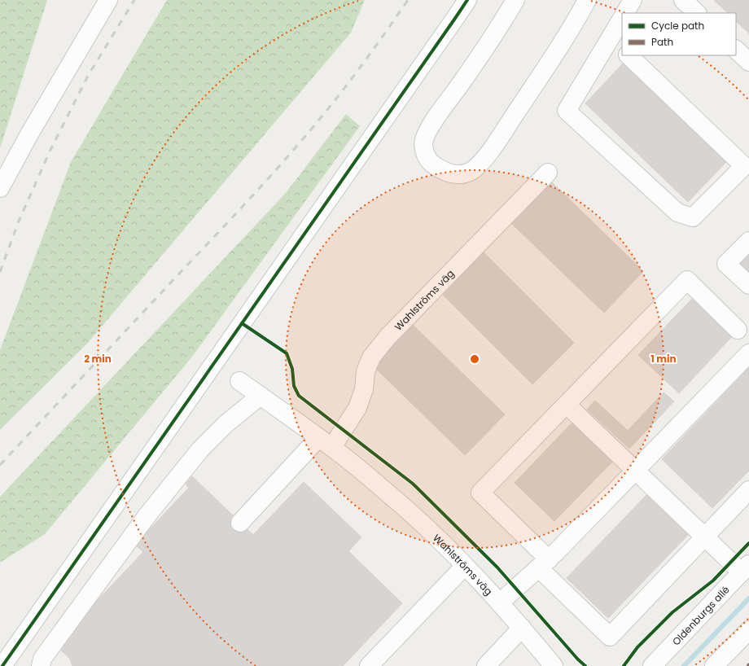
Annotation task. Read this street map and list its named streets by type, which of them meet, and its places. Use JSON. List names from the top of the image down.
{
  "streets": {
    "street": ["Wahlströms väg", "Oldenburgs allé"]
  },
  "legend": ["Cycle path", "Path"],
  "rings": ["1 min", "2 min"]
}
